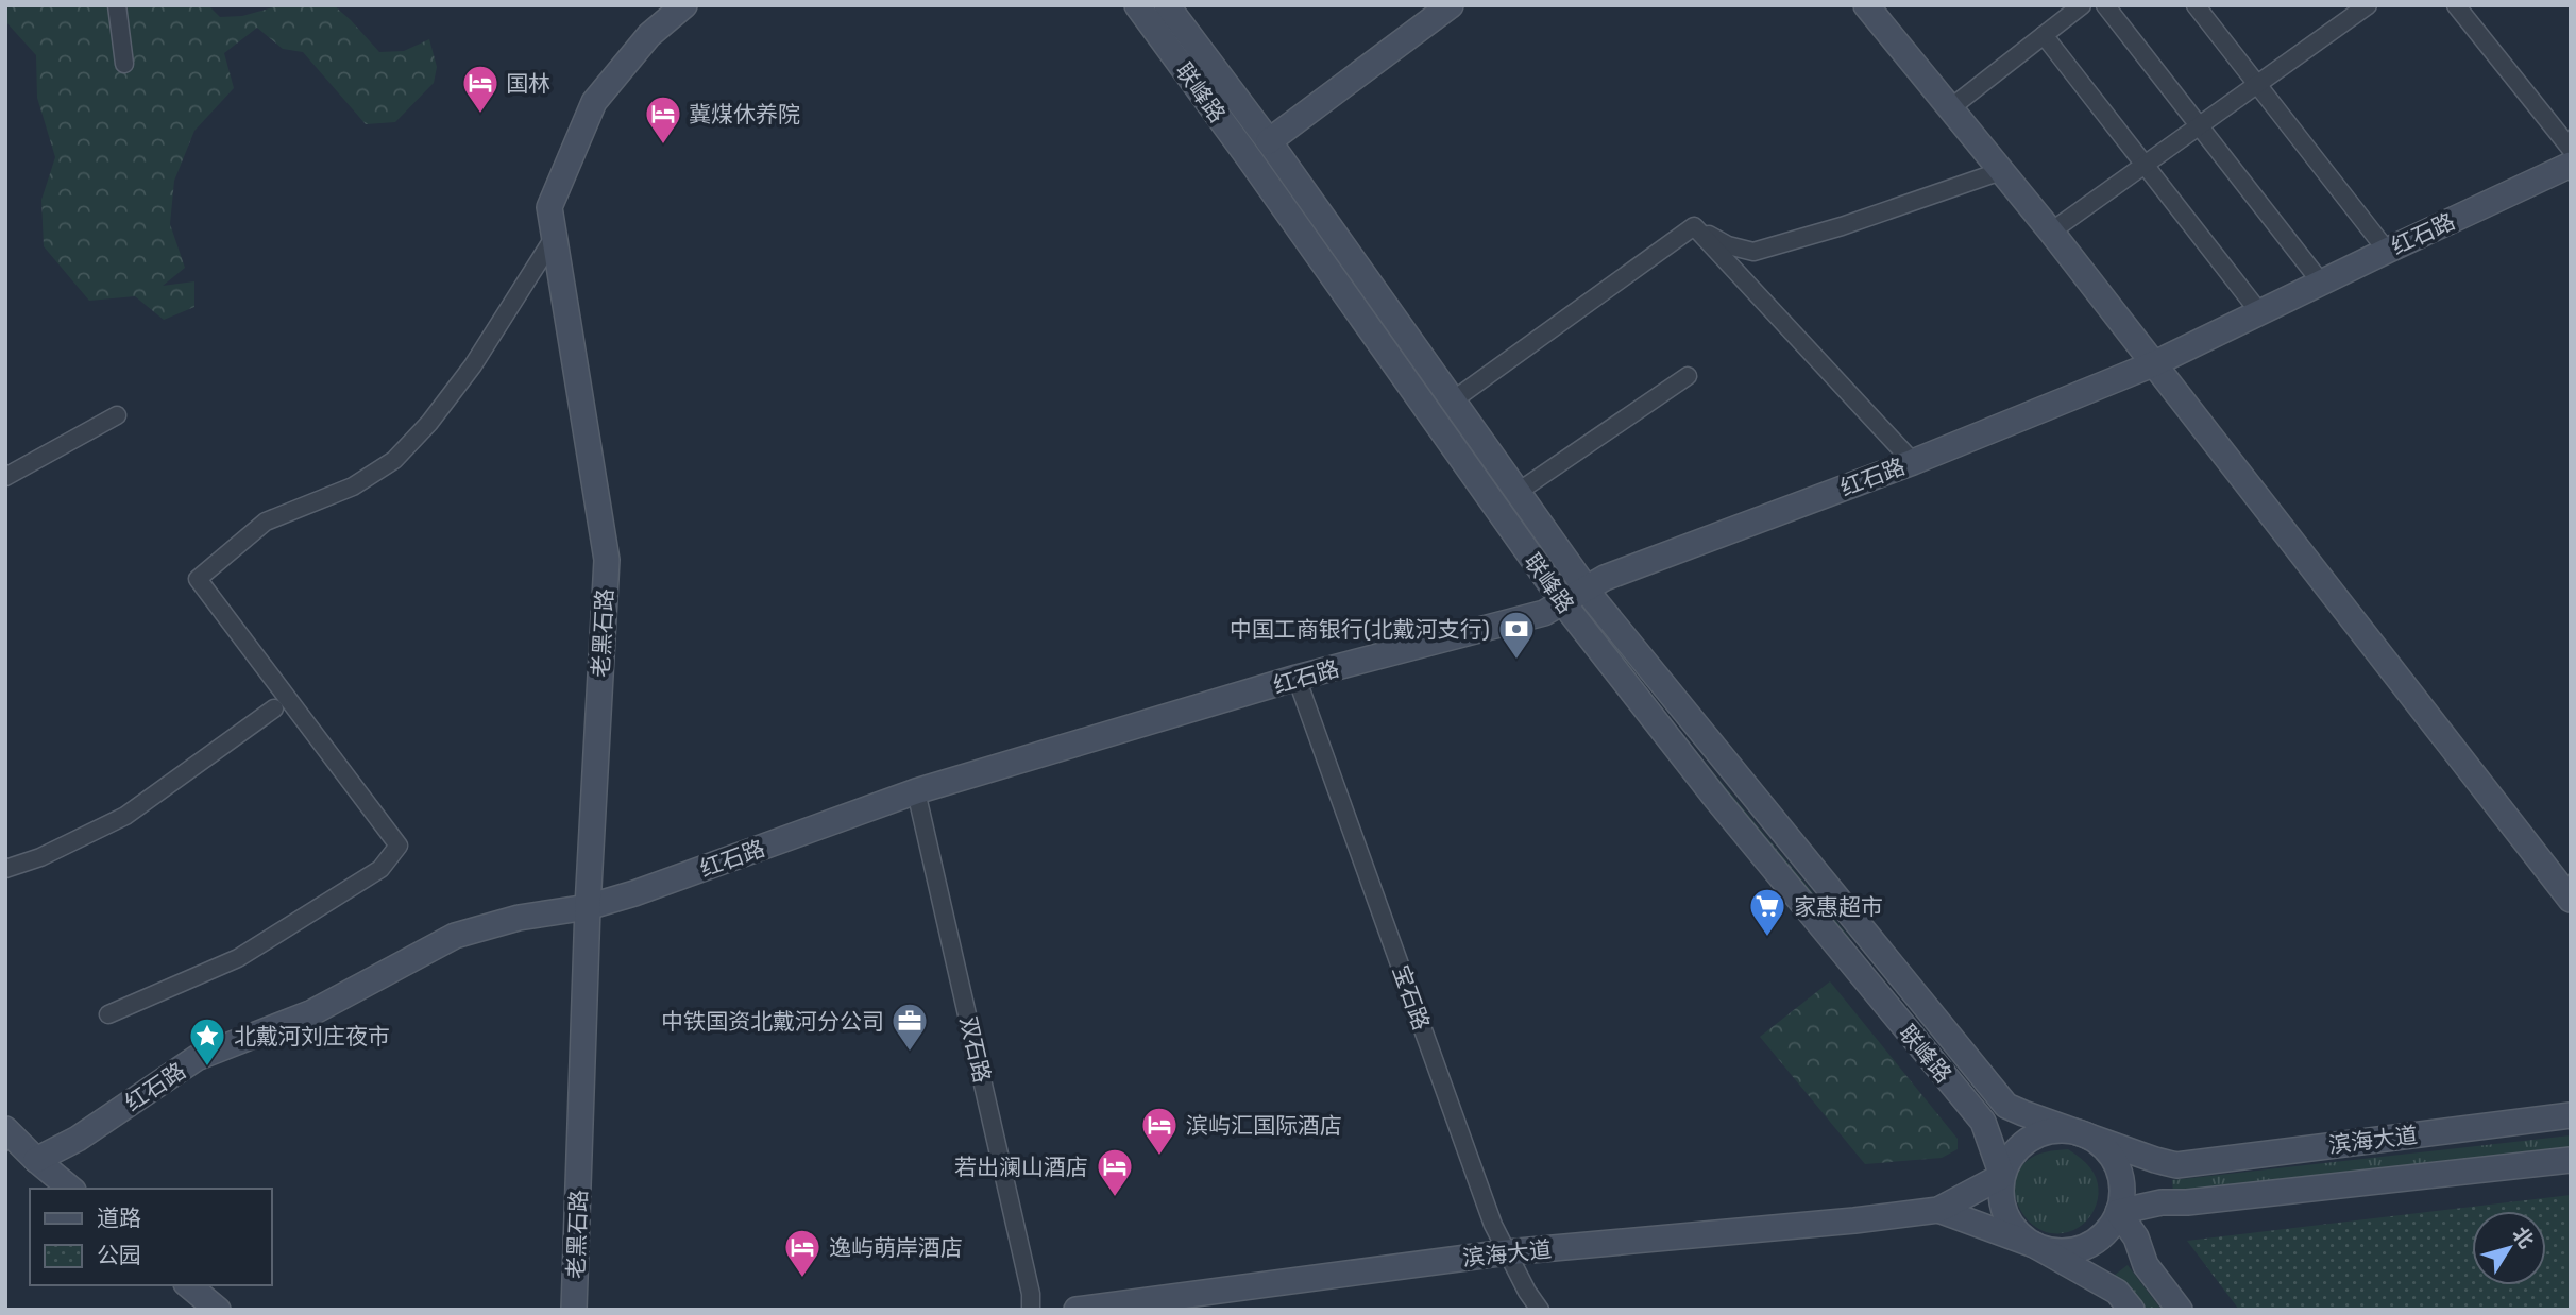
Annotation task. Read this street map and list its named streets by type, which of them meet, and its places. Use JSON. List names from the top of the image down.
{
  "streets": {
    "main road": [
      "联峰路",
      "红石路",
      "老黑石路",
      "滨海大道"
    ],
    "street": ["宝石路", "双石路"]
  },
  "crossings": [
    ["联峰路", "红石路"],
    ["联峰路", "滨海大道"],
    ["红石路", "老黑石路"],
    ["红石路", "宝石路"],
    ["红石路", "双石路"],
    ["宝石路", "滨海大道"]
  ],
  "places": {
    "hotel": [
      "国林",
      "冀煤休养院",
      "滨屿汇国际酒店",
      "若出澜山酒店",
      "逸屿萌岸酒店"
    ],
    "bank": ["中国工商银行(北戴河支行)"],
    "supermarket": ["家惠超市"],
    "office": ["中铁国资北戴河分公司"],
    "place": ["北戴河刘庄夜市"]
  },
  "legend": ["道路", "公园"],
  "north": "top right"
}
